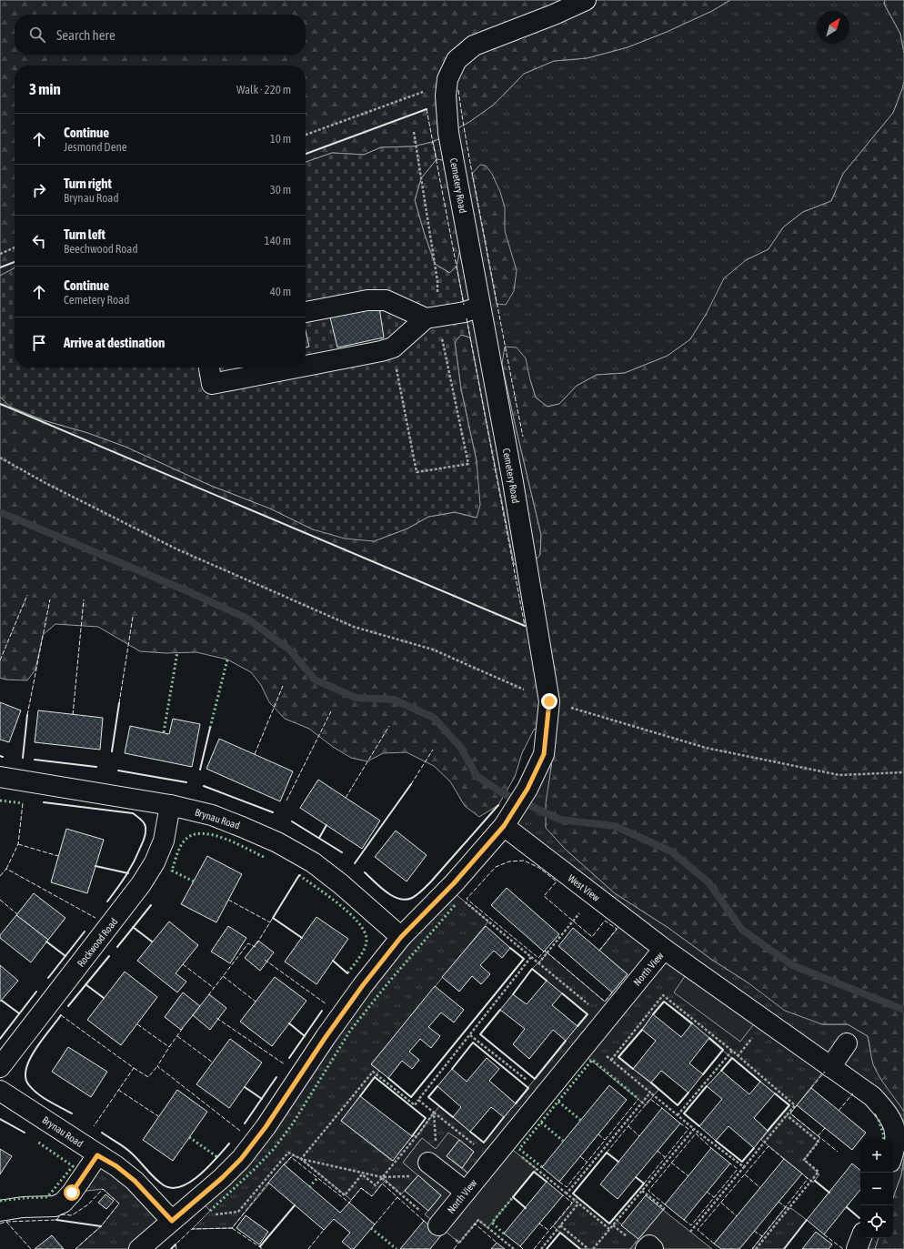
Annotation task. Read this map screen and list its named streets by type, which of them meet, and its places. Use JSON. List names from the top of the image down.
{
  "streets": {
    "street": [
      "Cemetery Road",
      "Brynau Road",
      "West View",
      "Rockwood Road",
      "North View"
    ]
  },
  "crossings": [
    ["Cemetery Road", "Brynau Road"],
    ["Cemetery Road", "West View"],
    ["Brynau Road", "Rockwood Road"],
    ["West View", "North View"]
  ],
  "north": "top right",
  "page": {
    "search": "Search here",
    "heading": ["3 min", "Walk · 220 m"],
    "list": [
      ["Continue", "Jesmond Dene", "10 m"],
      ["Turn right", "Brynau Road", "30 m"],
      ["Turn left", "Beechwood Road", "140 m"],
      ["Continue", "Cemetery Road", "40 m"],
      "Arrive at destination"
    ],
    "map_buttons": ["+", "−"]
  }
}
